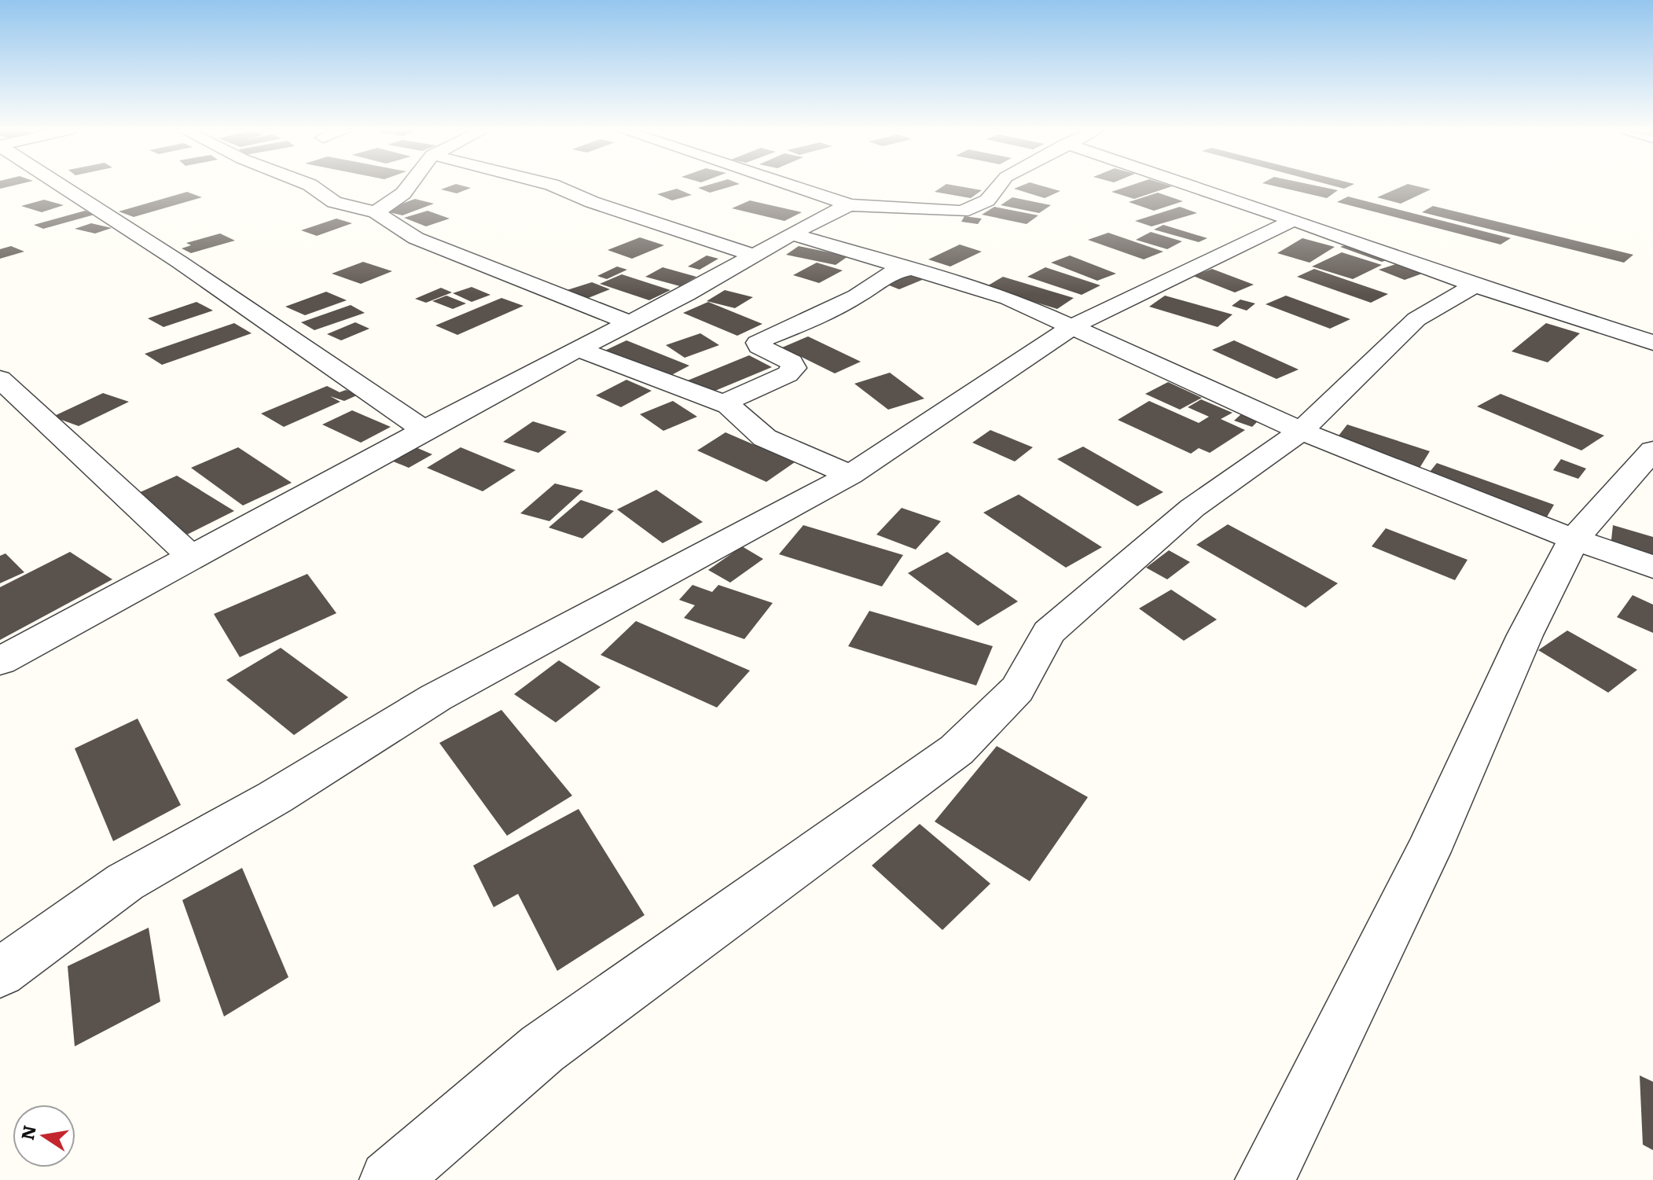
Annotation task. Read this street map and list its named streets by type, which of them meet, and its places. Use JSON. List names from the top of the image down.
{
  "north": "left"
}
